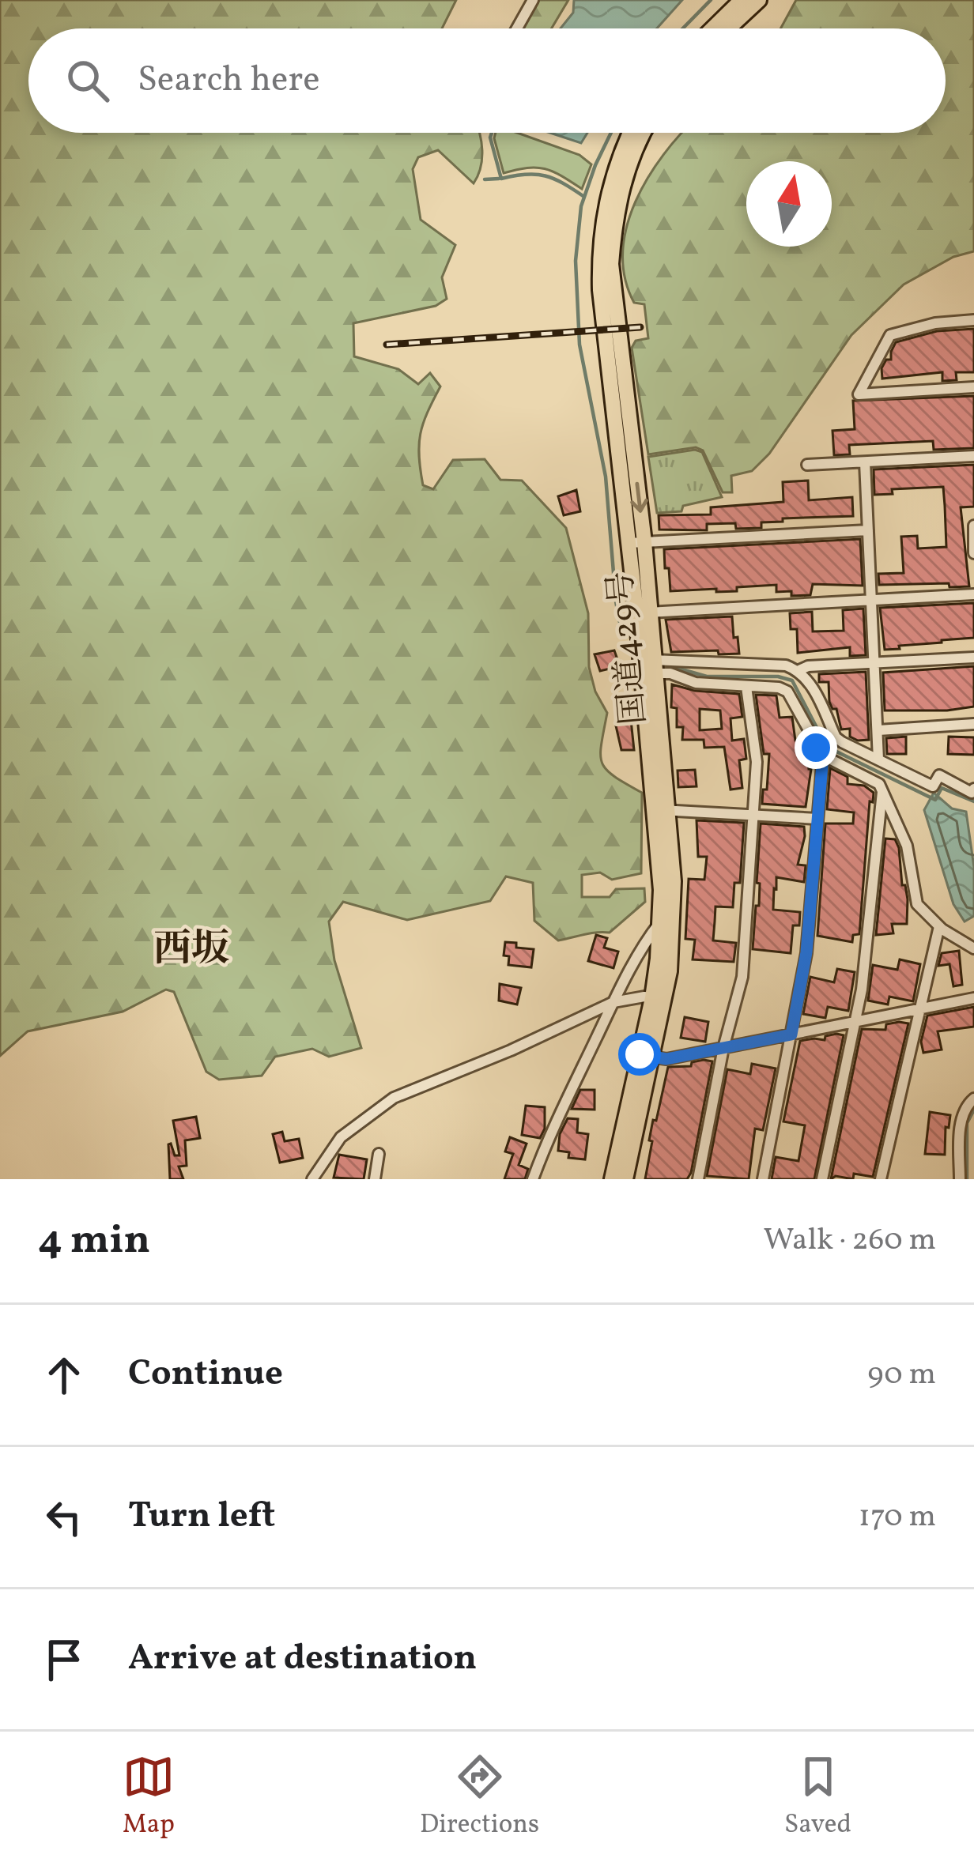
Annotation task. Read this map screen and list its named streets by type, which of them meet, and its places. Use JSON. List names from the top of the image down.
{
  "streets": {
    "highway": ["国道429号"]
  },
  "districts": ["西坂"],
  "north": "top",
  "page": {
    "search": "Search here",
    "heading": ["4 min", "Walk · 260 m"],
    "list": [
      ["Continue", "90 m"],
      ["Turn left", "170 m"],
      "Arrive at destination"
    ],
    "nav": ["Map", "Directions", "Saved"]
  }
}
